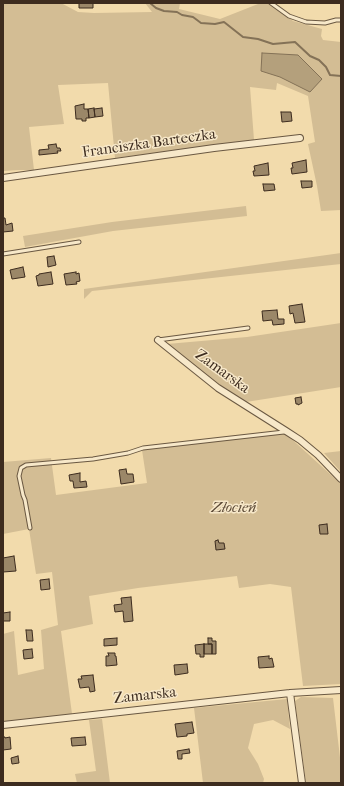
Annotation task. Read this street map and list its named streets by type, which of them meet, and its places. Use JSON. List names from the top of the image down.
{
  "streets": {
    "street": ["Franciszka Barteczka", "Zamarska"]
  },
  "parks": ["Złocień"]
}
